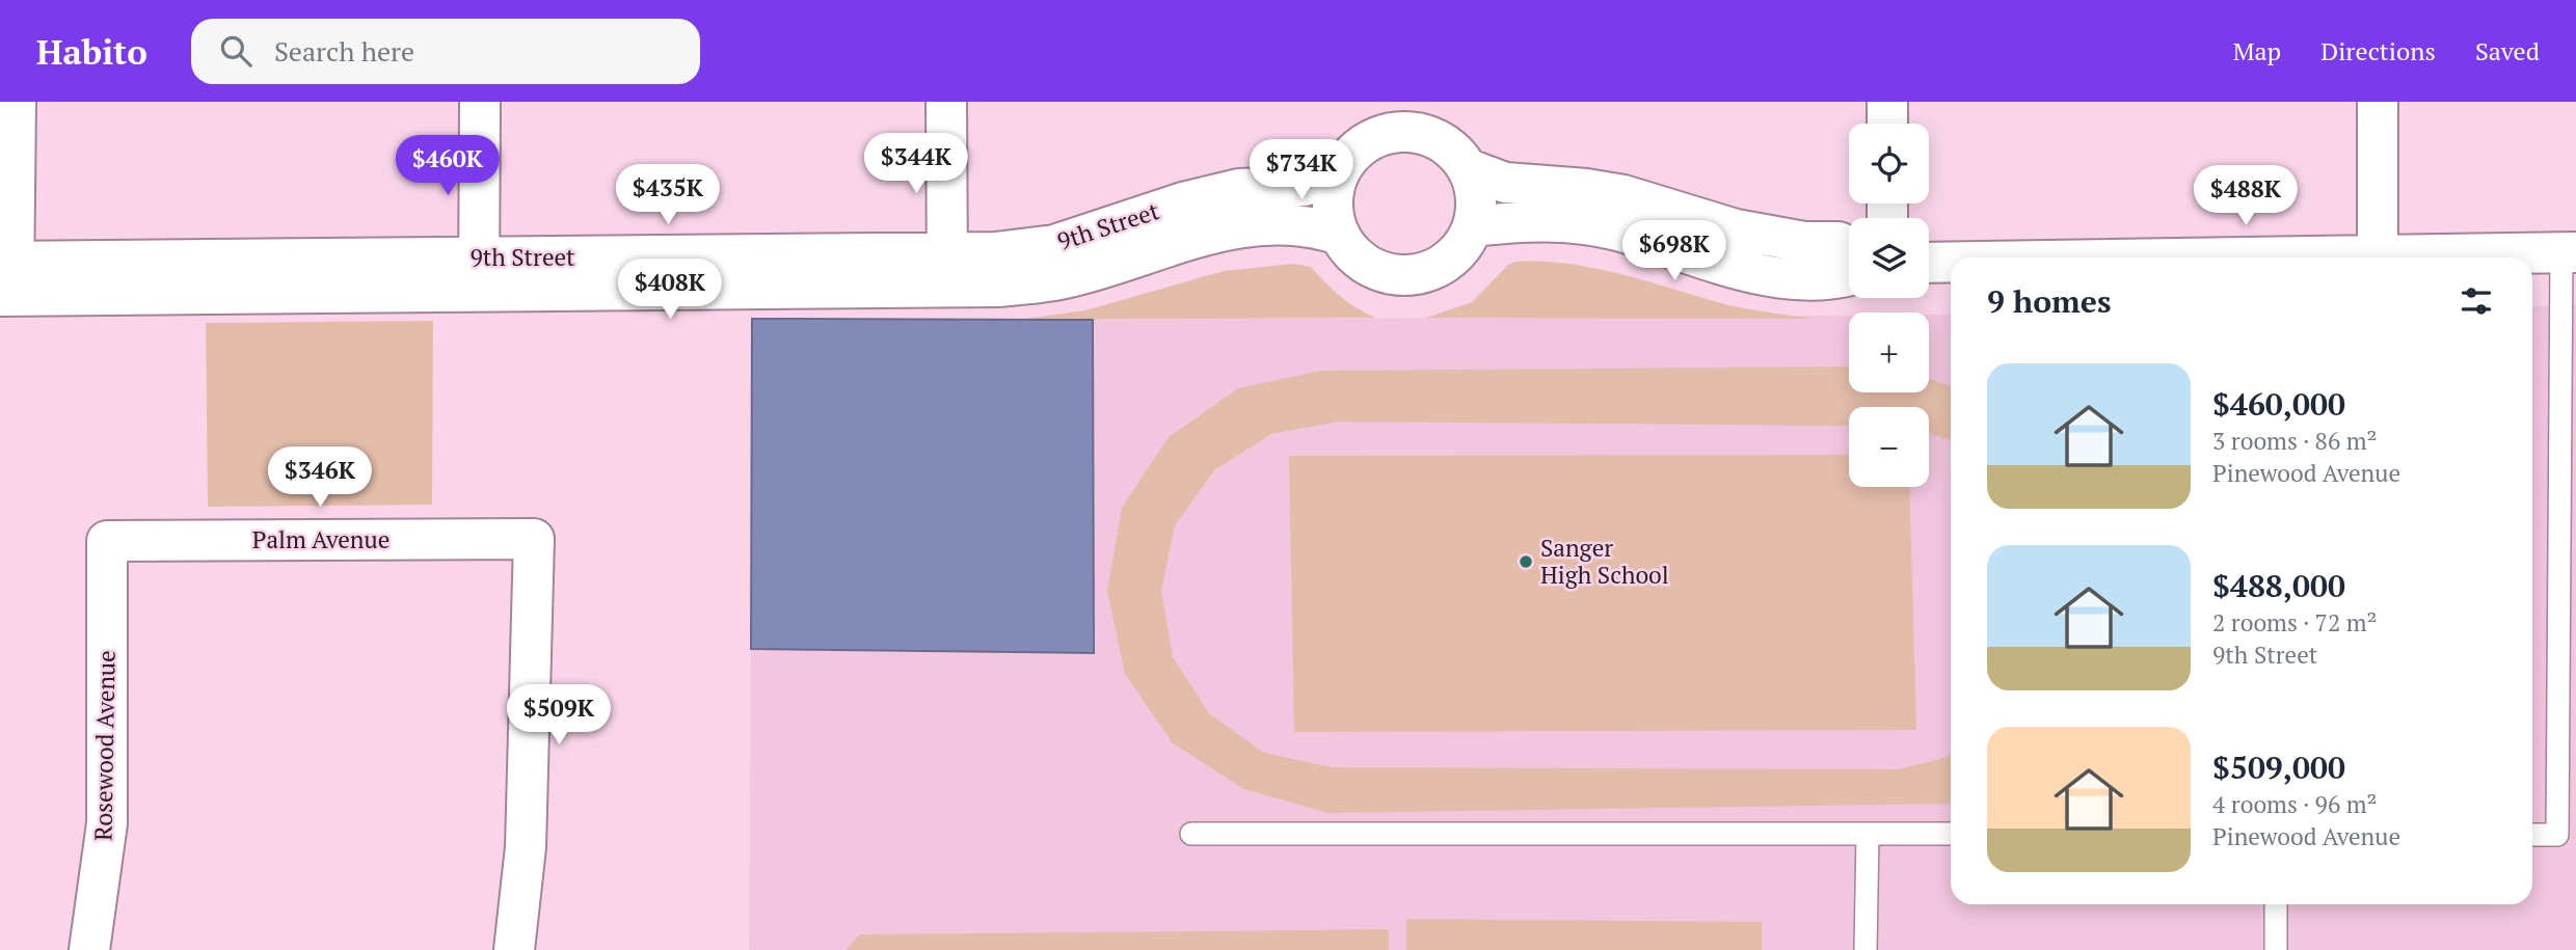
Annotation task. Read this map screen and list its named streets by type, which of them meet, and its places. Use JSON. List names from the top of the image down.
{
  "streets": {
    "street": ["9th Street", "Palm Avenue", "Rosewood Avenue"]
  },
  "crossings": [
    ["Palm Avenue", "Rosewood Avenue"]
  ],
  "places": ["Sanger High School"],
  "page": {
    "header": "Habito",
    "search": "Search here",
    "nav": ["Map", "Directions", "Saved"],
    "map_buttons": ["+", "−"],
    "price": [
      "$344K",
      "$460K",
      "$734K",
      "$435K",
      "$488K",
      "$698K",
      "$408K",
      "$346K",
      "$509K"
    ],
    "heading": "9 homes",
    "list": [
      {
        "name": "$460,000",
        "note": "3 rooms · 86 m² · Pinewood Avenue"
      },
      {
        "name": "$488,000",
        "note": "2 rooms · 72 m² · 9th Street"
      },
      {
        "name": "$509,000",
        "note": "4 rooms · 96 m² · Pinewood Avenue"
      }
    ]
  }
}
